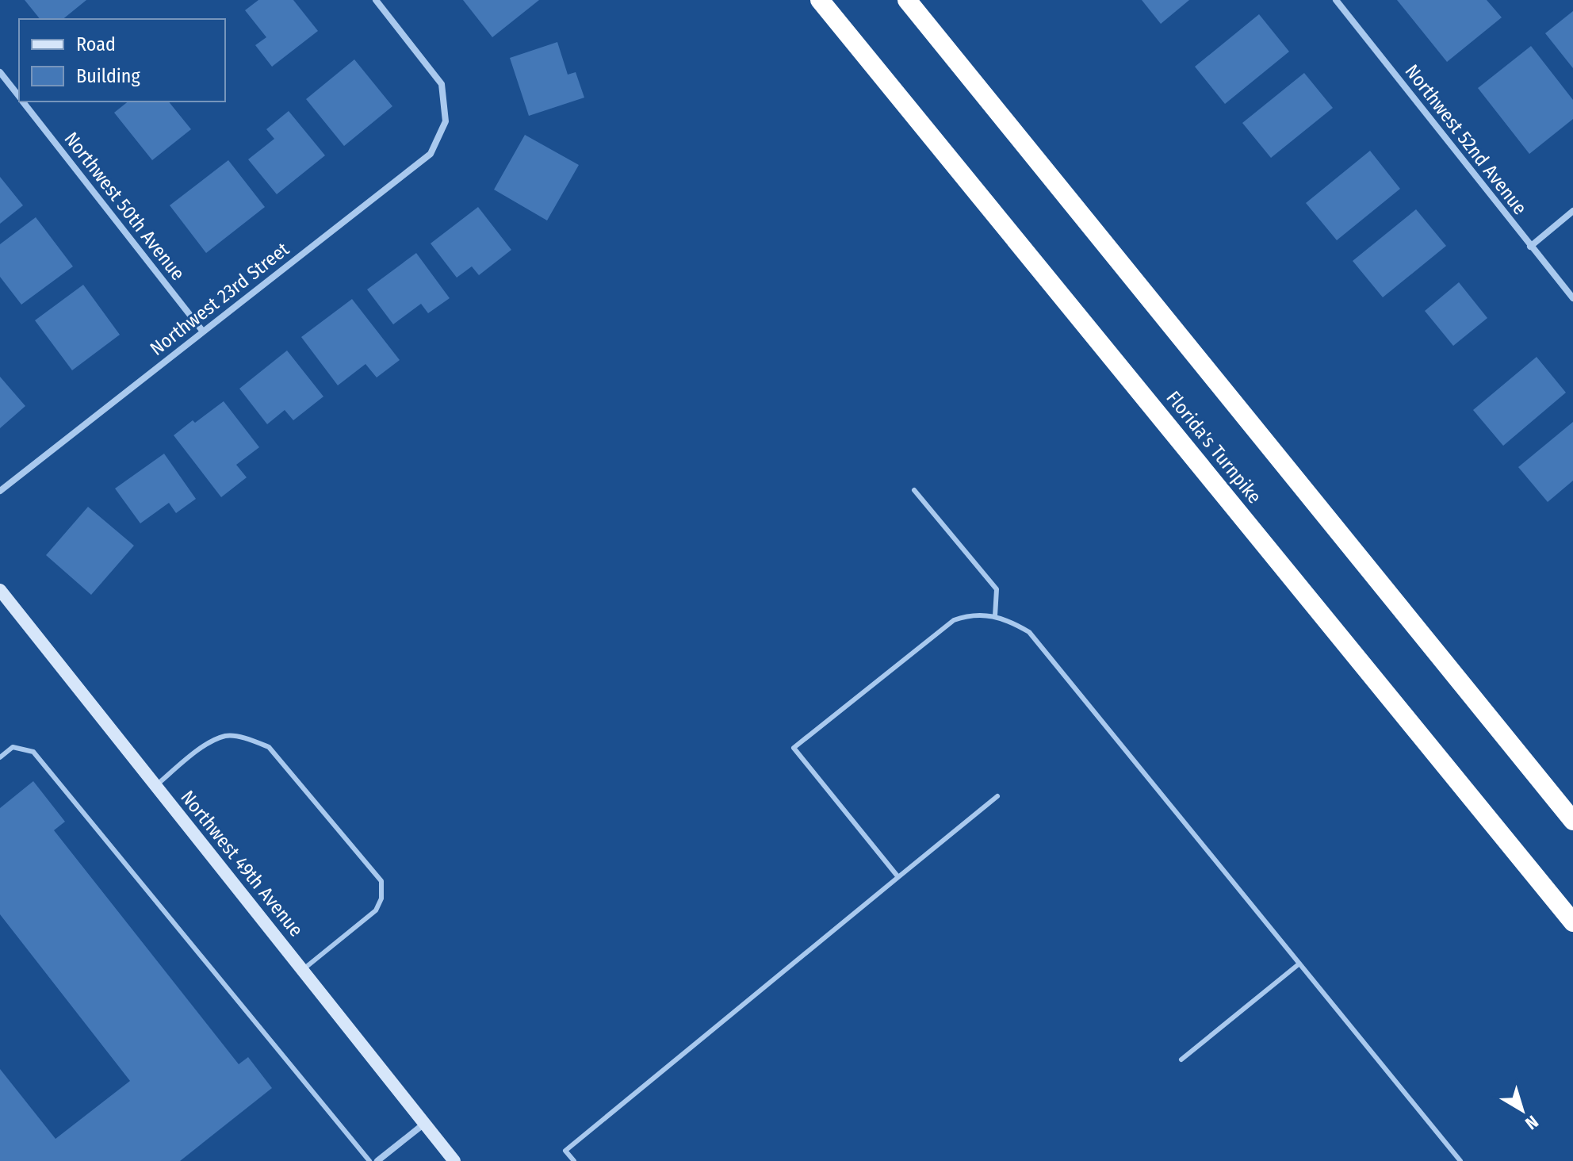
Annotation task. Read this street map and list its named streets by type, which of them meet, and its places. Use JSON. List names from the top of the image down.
{
  "streets": {
    "highway": ["Florida's Turnpike"],
    "street": [
      "Northwest 52nd Avenue",
      "Northwest 50th Avenue",
      "Northwest 23rd Street",
      "Northwest 49th Avenue"
    ]
  },
  "crossings": [
    ["Northwest 50th Avenue", "Northwest 23rd Street"]
  ],
  "legend": ["Road", "Building"],
  "north": "bottom right"
}
